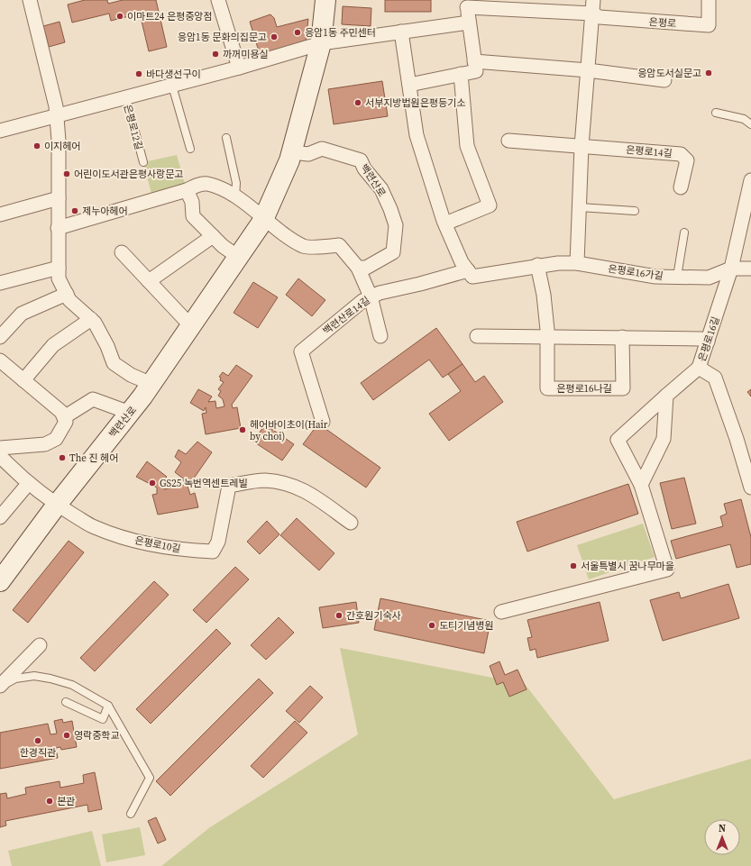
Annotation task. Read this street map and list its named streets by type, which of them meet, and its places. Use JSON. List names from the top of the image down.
{
  "streets": {
    "main road": ["백련산로"],
    "street": [
      "은평로",
      "은평로12길",
      "은평로14길",
      "은평로16가길",
      "백련산로14길",
      "은평로16길",
      "은평로16나길",
      "은평로10길"
    ]
  },
  "crossings": [
    ["백련산로", "은평로10길"],
    ["은평로16가길", "은평로16길"],
    ["은평로16가길", "은평로16나길"]
  ],
  "places": [
    "이마트24 은평중앙점",
    "응암1동 주민센터",
    "응암1동 문화의집문고",
    "까꺼미용실",
    "응암도서실문고",
    "바다생선구이",
    "서부지방법원은평등기소",
    "이지헤어",
    "어린이도서관은평사랑문고",
    "제누아헤어",
    "헤어바이초이(Hair by choi)",
    "The 진 헤어",
    "GS25 녹번역센트레빌",
    "서울특별시 꿈나무마을",
    "간호원기숙사",
    "도티기념병원",
    "영락중학교",
    "한경직관",
    "본관"
  ],
  "north": "top"
}
